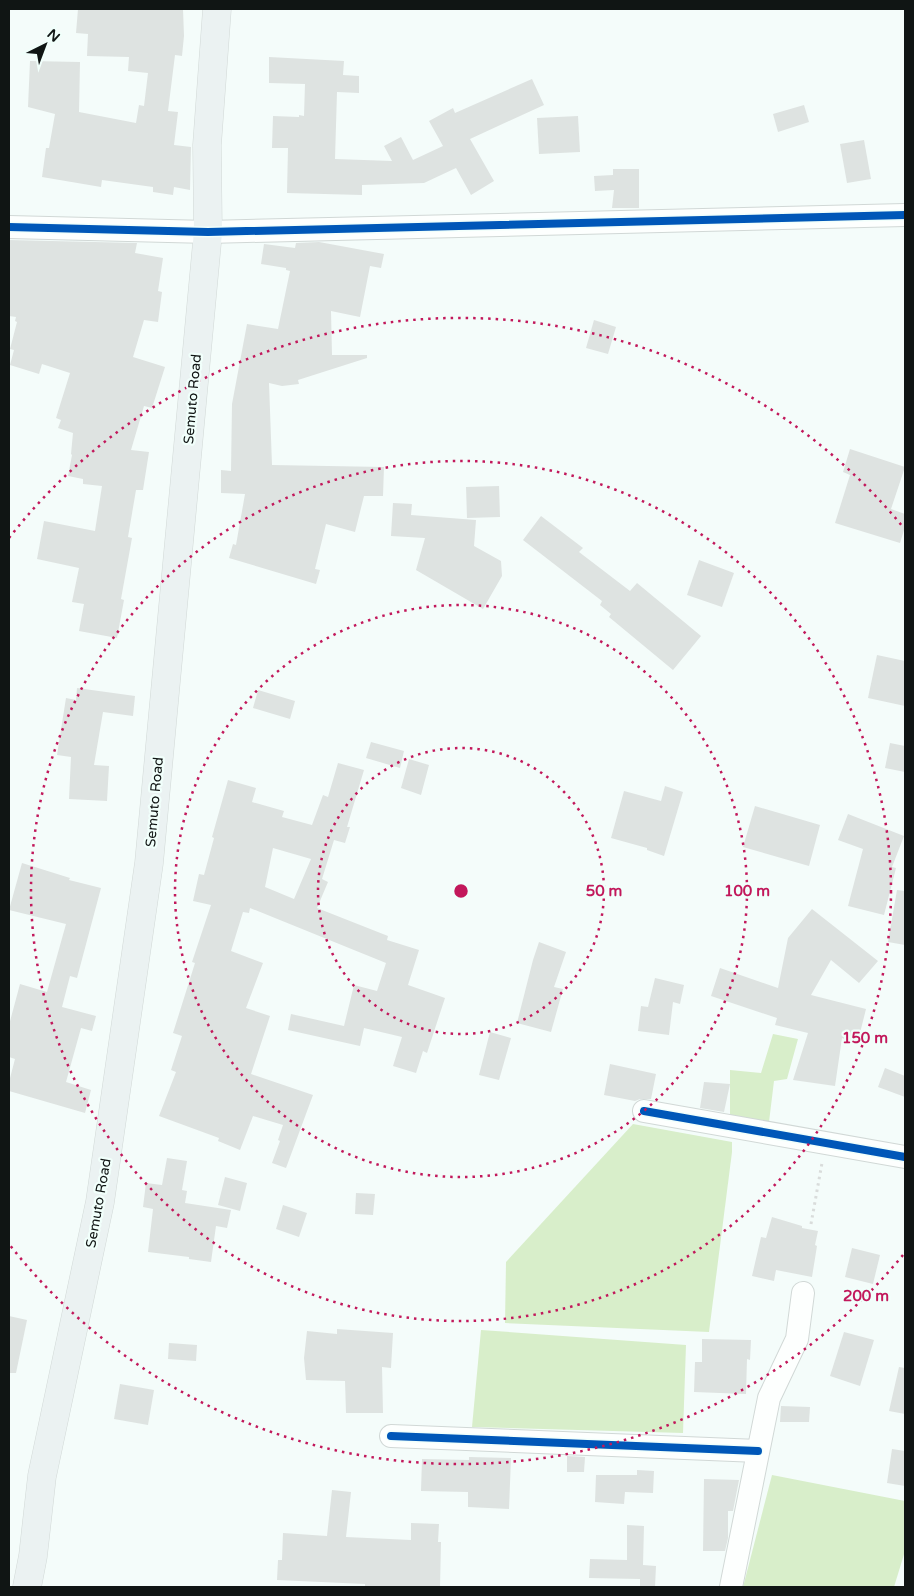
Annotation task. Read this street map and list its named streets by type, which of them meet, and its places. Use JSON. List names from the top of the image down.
{
  "streets": {
    "main road": ["Semuto Road"]
  },
  "north": "top right",
  "rings": [
    "50 m",
    "100 m",
    "150 m",
    "200 m"
  ]
}
